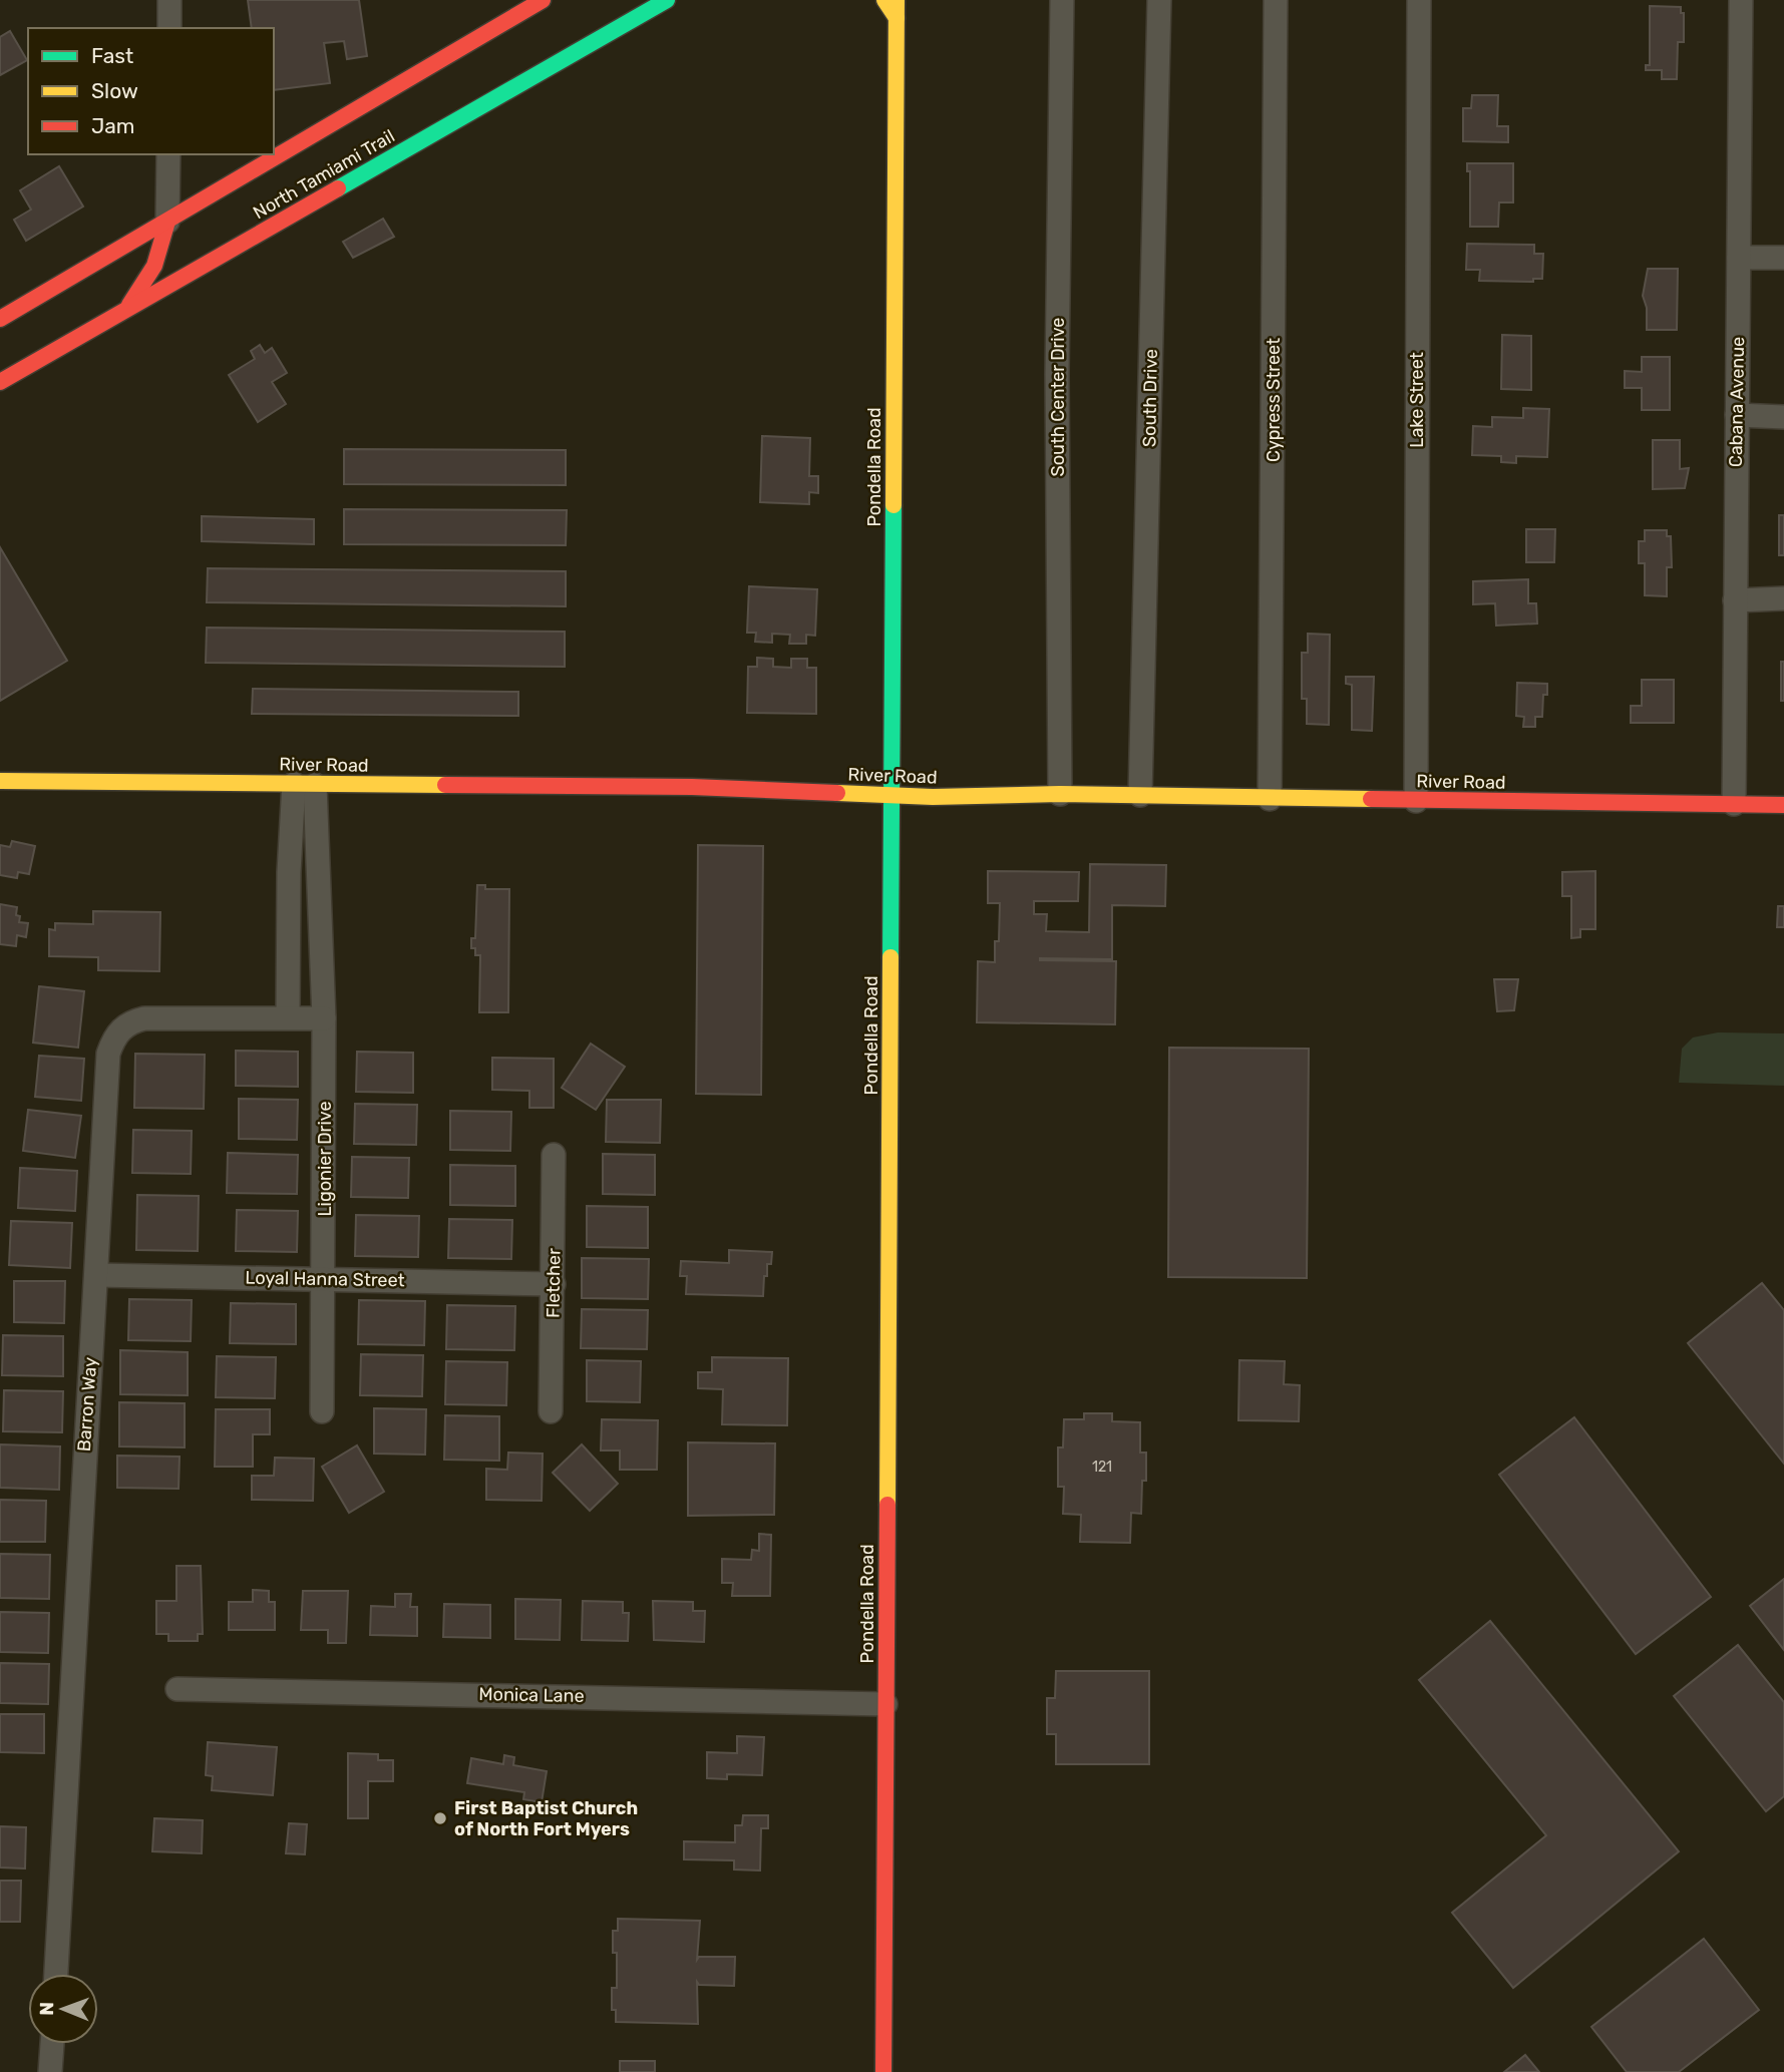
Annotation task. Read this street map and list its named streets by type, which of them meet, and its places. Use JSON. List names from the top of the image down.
{
  "streets": {
    "main road": ["North Tamiami Trail", "Pondella Road", "River Road"],
    "street": [
      "South Center Drive",
      "South Drive",
      "Cypress Street",
      "Lake Street",
      "Cabana Avenue",
      "Ligonier Drive",
      "Loyal Hanna Street",
      "Fletcher",
      "Barron Way",
      "Monica Lane"
    ]
  },
  "crossings": [
    ["South Center Drive", "River Road"],
    ["South Drive", "River Road"],
    ["Cypress Street", "River Road"],
    ["Lake Street", "River Road"],
    ["Cabana Avenue", "River Road"],
    ["Pondella Road", "River Road"],
    ["Pondella Road", "Monica Lane"],
    ["River Road", "Ligonier Drive"],
    ["Ligonier Drive", "Loyal Hanna Street"],
    ["Ligonier Drive", "Barron Way"],
    ["Loyal Hanna Street", "Fletcher"],
    ["Loyal Hanna Street", "Barron Way"]
  ],
  "places": ["First Baptist Church of North Fort Myers"],
  "house_numbers": ["121"],
  "legend": ["Fast", "Slow", "Jam"],
  "north": "left"
}
